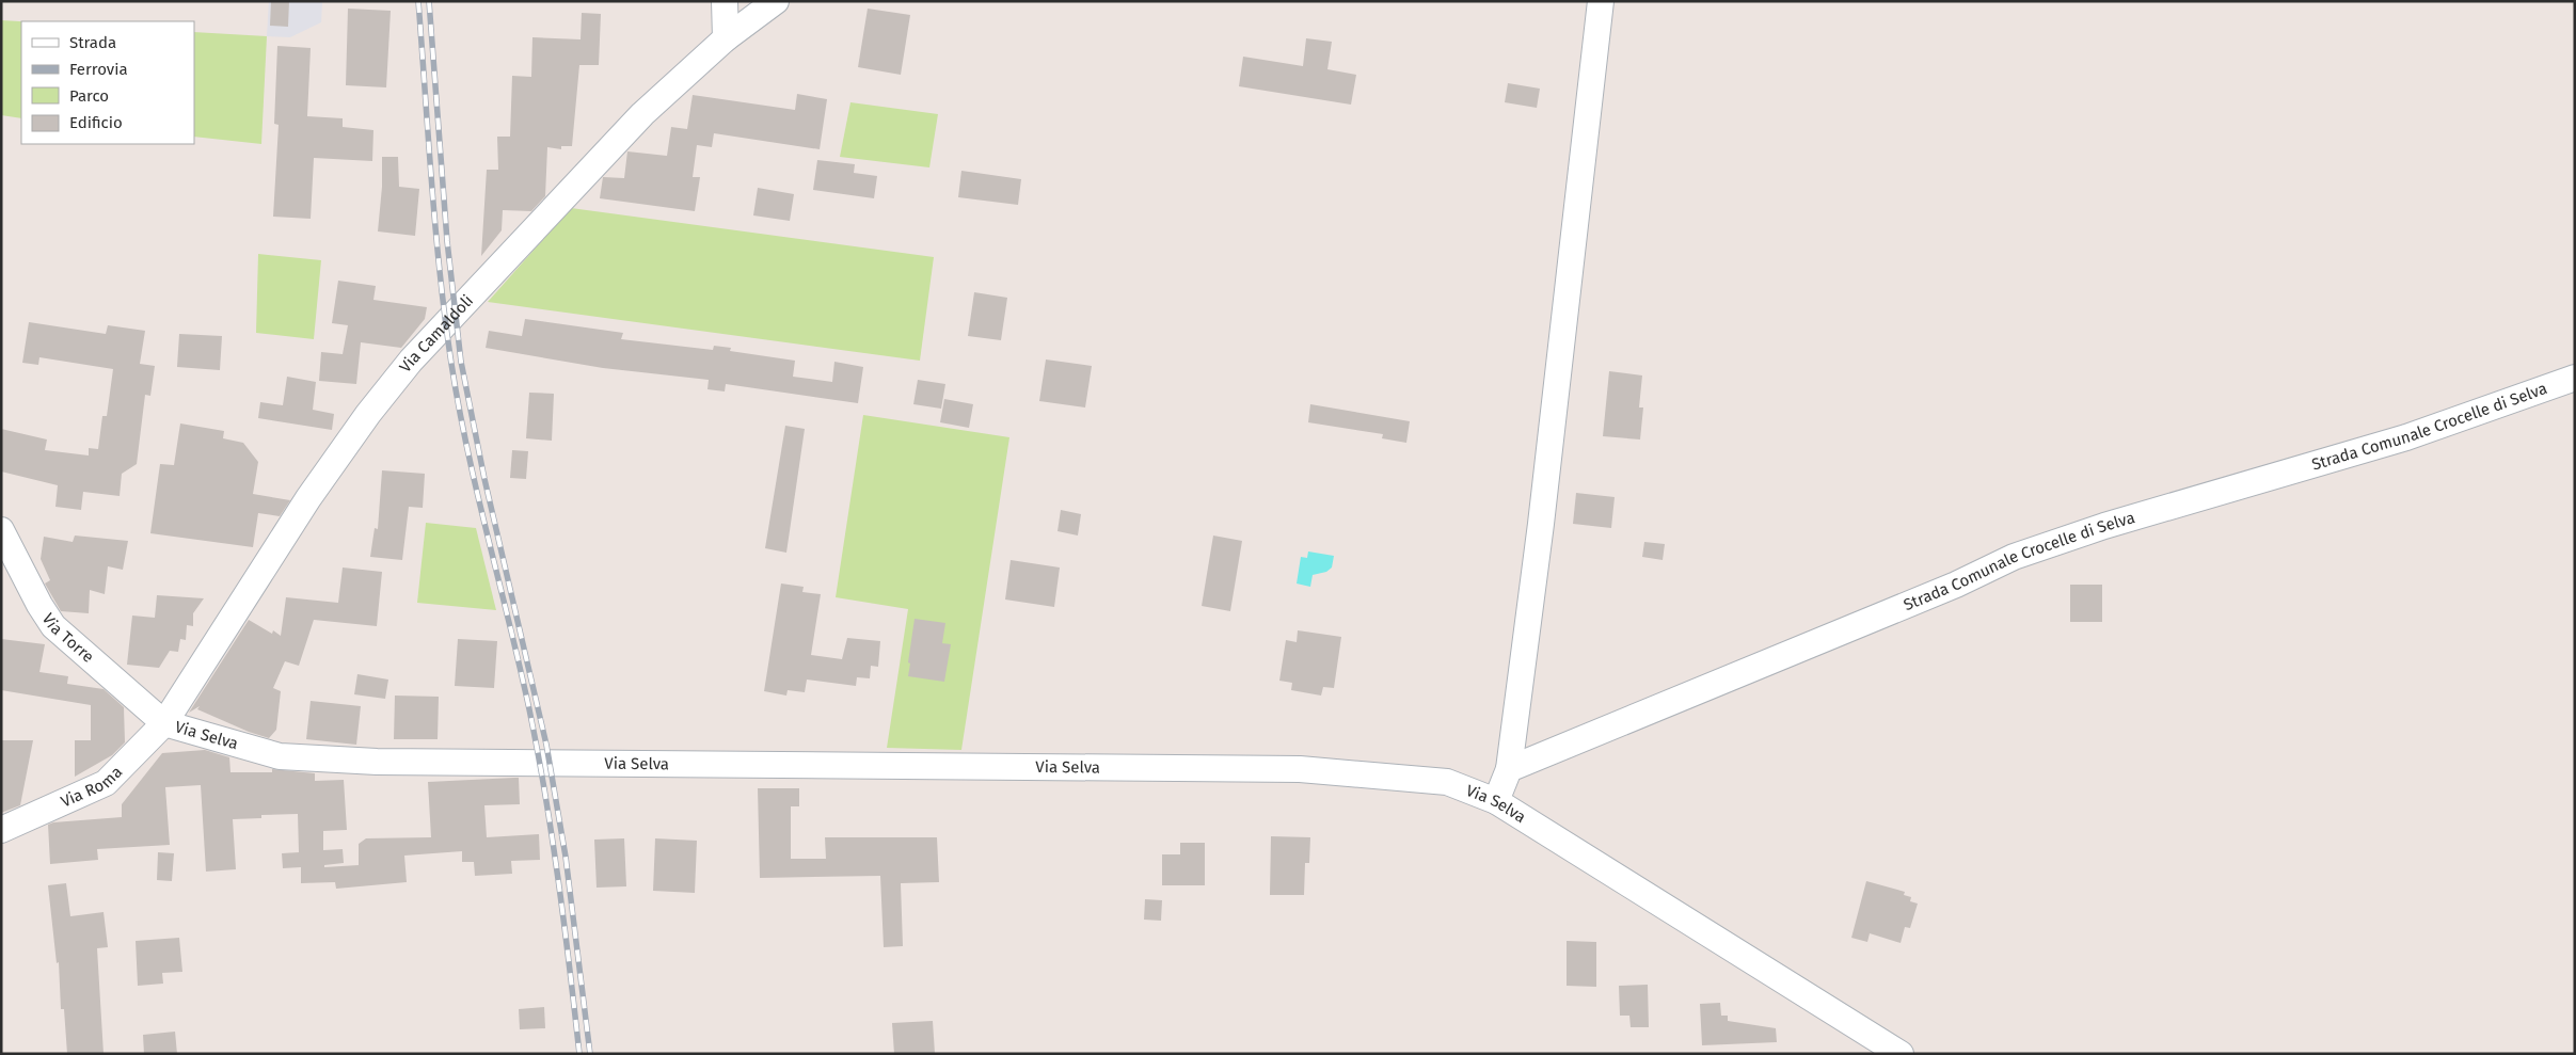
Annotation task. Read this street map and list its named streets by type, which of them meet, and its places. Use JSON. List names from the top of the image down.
{
  "streets": {
    "street": [
      "Via Camaldoli",
      "Strada Comunale Crocelle di Selva",
      "Via Torre",
      "Via Selva",
      "Via Roma"
    ]
  },
  "crossings": [
    ["Via Camaldoli", "Via Torre"],
    ["Via Camaldoli", "Via Selva"],
    ["Via Camaldoli", "Via Roma"],
    ["Via Torre", "Via Selva"],
    ["Via Torre", "Via Roma"],
    ["Via Selva", "Via Roma"]
  ],
  "legend": [
    "Strada",
    "Ferrovia",
    "Parco",
    "Edificio"
  ]
}
